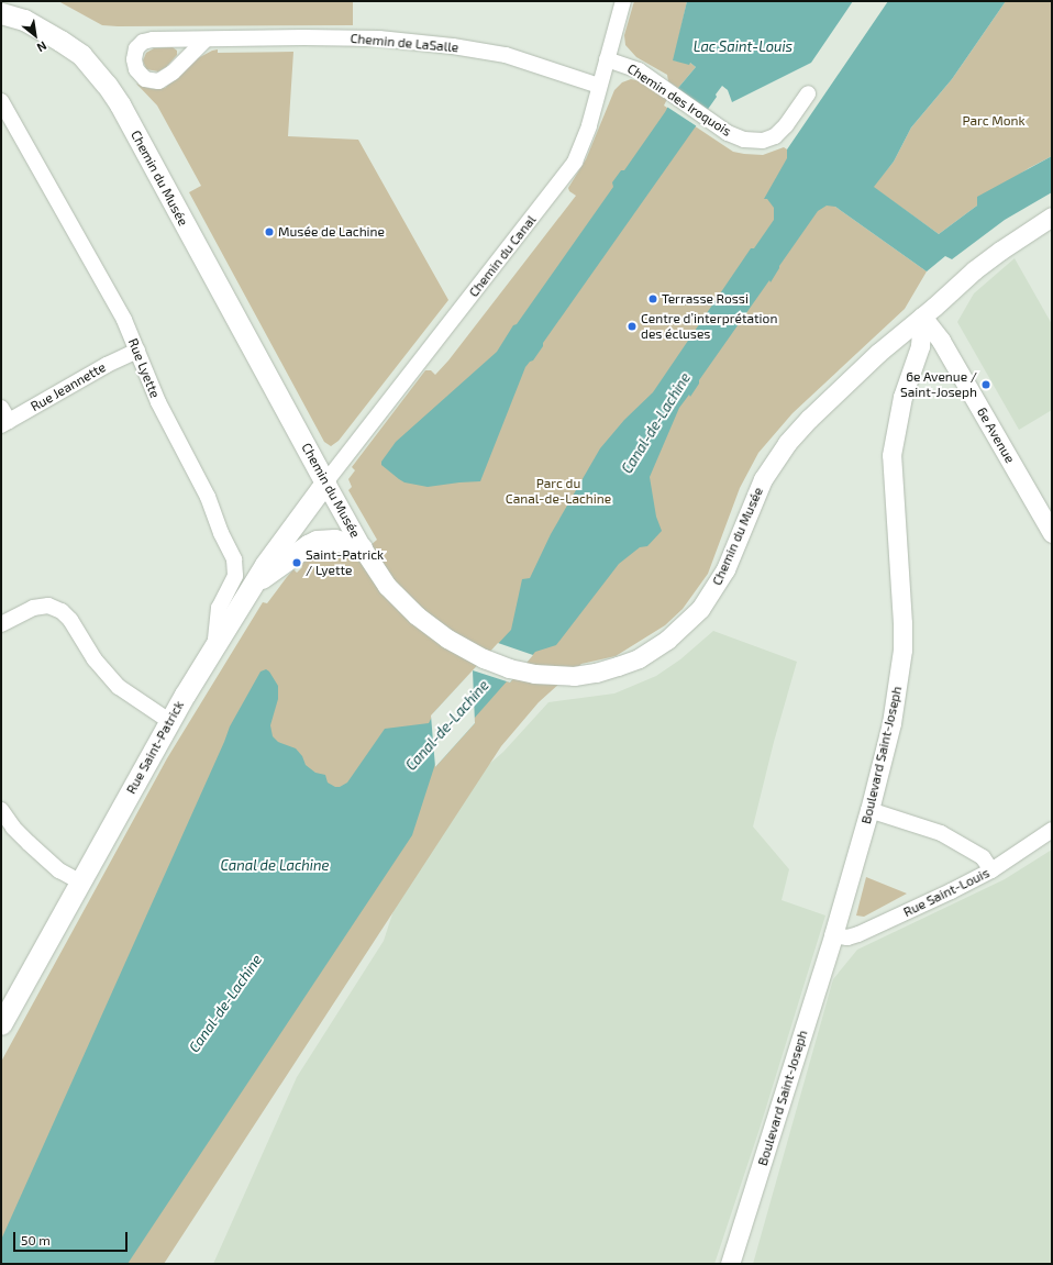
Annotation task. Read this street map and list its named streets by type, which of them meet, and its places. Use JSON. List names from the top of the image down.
{
  "streets": {
    "main road": ["Chemin du Musée", "Rue Saint-Patrick"],
    "street": [
      "Chemin de LaSalle",
      "Chemin des Iroquois",
      "Chemin du Canal",
      "Rue Lyette",
      "Rue Jeannette",
      "6e Avenue",
      "Boulevard Saint-Joseph",
      "Rue Saint-Louis"
    ]
  },
  "crossings": [
    ["Chemin de LaSalle", "Chemin du Canal"],
    ["Chemin des Iroquois", "Chemin du Canal"],
    ["Chemin du Musée", "Chemin du Canal"],
    ["Chemin du Musée", "6e Avenue"],
    ["Chemin du Musée", "Rue Saint-Patrick"],
    ["Chemin du Musée", "Boulevard Saint-Joseph"],
    ["Chemin du Canal", "Rue Saint-Patrick"],
    ["Rue Lyette", "Rue Jeannette"],
    ["Rue Lyette", "Rue Saint-Patrick"],
    ["6e Avenue", "Boulevard Saint-Joseph"],
    ["Boulevard Saint-Joseph", "Rue Saint-Louis"]
  ],
  "water": ["Lac Saint-Louis", "Canal-de-Lachine", "Canal de Lachine"],
  "parks": ["Parc Monk", "Parc du Canal-de-Lachine"],
  "places": [
    "Musée de Lachine",
    "Terrasse Rossi",
    "Centre d’interprétation des écluses",
    "6e Avenue / Saint-Joseph",
    "Saint-Patrick / Lyette"
  ],
  "scale_bar": "50 m",
  "north": "bottom right"
}
